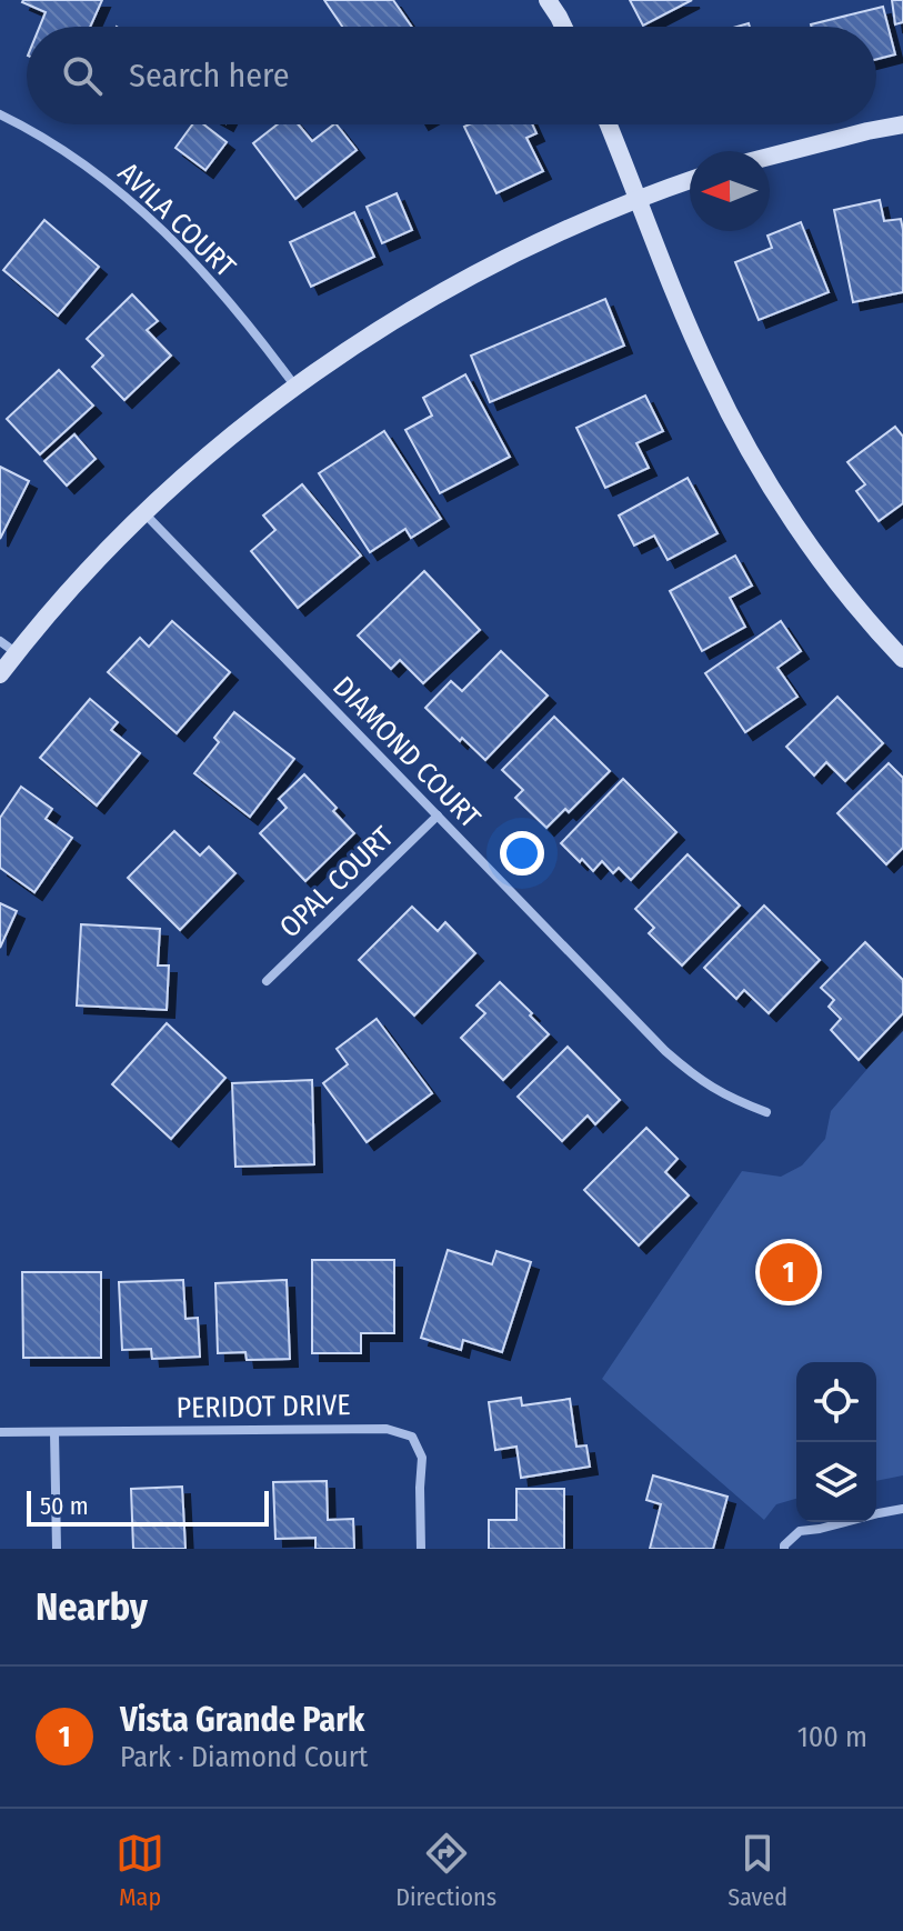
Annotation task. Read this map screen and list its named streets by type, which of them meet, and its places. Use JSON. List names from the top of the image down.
{
  "streets": {
    "street": [
      "AVILA COURT",
      "DIAMOND COURT",
      "OPAL COURT",
      "PERIDOT DRIVE"
    ]
  },
  "crossings": [
    ["DIAMOND COURT", "OPAL COURT"]
  ],
  "scale_bar": "50 m",
  "north": "left",
  "page": {
    "search": "Search here",
    "pins": "1",
    "scale": "50 m",
    "heading": "Nearby",
    "list": [
      {
        "mark": "1",
        "name": "Vista Grande Park",
        "note": "Park · Diamond Court",
        "value": "100 m"
      }
    ],
    "nav": ["Map", "Directions", "Saved"]
  }
}
